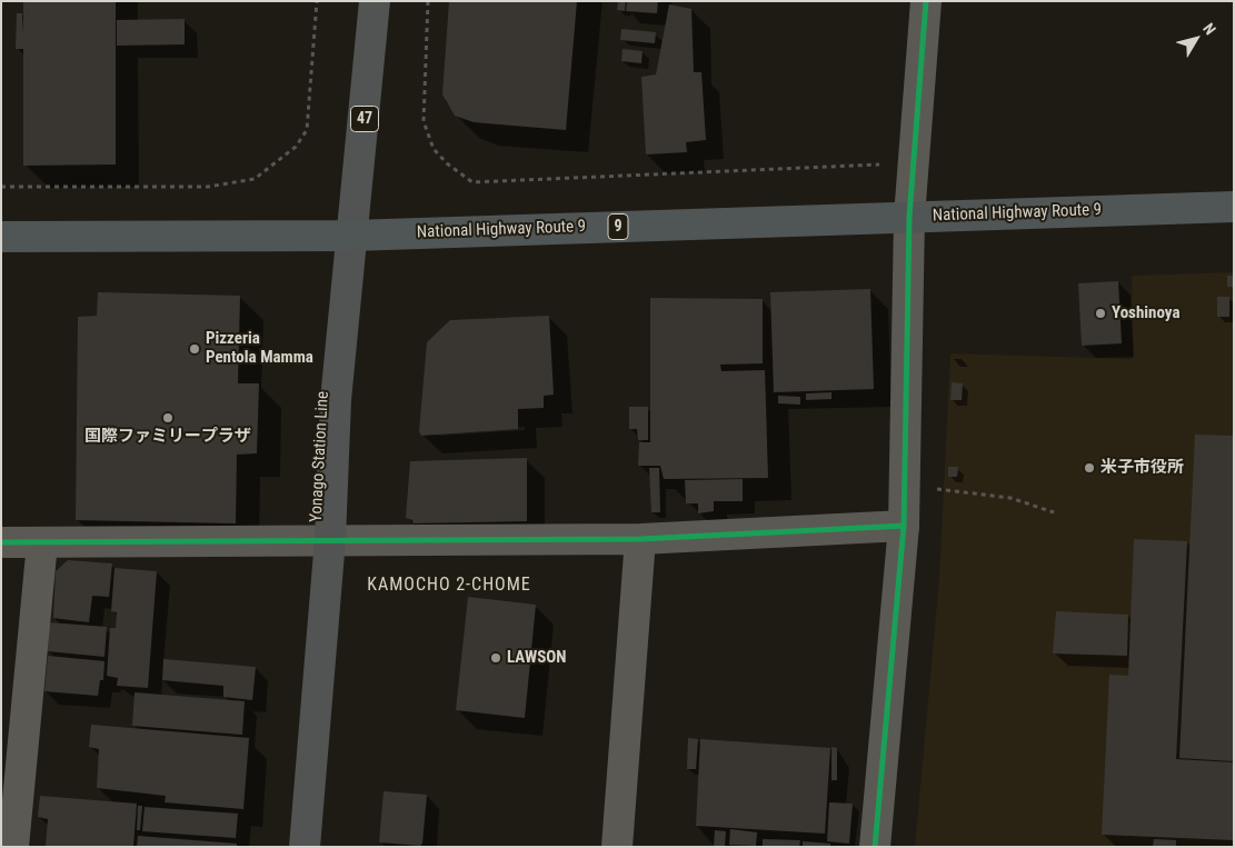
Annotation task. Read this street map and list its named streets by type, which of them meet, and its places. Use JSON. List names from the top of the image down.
{
  "streets": {
    "highway": ["National Highway Route 9", "9"],
    "main road": ["47", "Yonago Station Line"]
  },
  "crossings": [
    ["47", "National Highway Route 9"],
    ["47", "Yonago Station Line"],
    ["National Highway Route 9", "Yonago Station Line"]
  ],
  "districts": ["KAMOCHO 2-CHOME"],
  "places": [
    "Yoshinoya",
    "Pizzeria Pentola Mamma",
    "国際ファミリープラザ",
    "米子市役所",
    "LAWSON"
  ],
  "north": "top right"
}
